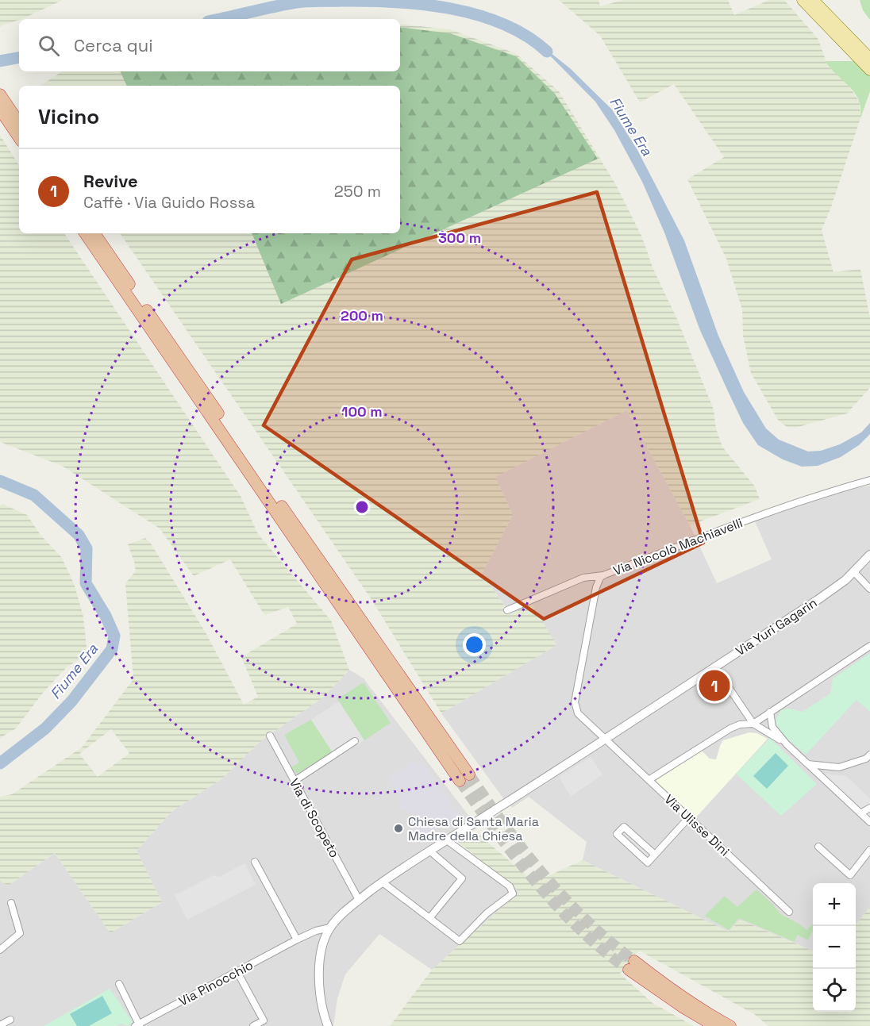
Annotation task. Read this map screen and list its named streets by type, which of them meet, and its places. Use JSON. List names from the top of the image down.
{
  "streets": {
    "street": [
      "Via Niccolò Machiavelli",
      "Via Yuri Gagarin",
      "Via di Scopeto",
      "Via Ulisse Dini",
      "Via Pinocchio"
    ]
  },
  "crossings": [
    ["Via Niccolò Machiavelli", "Via Yuri Gagarin"],
    ["Via Niccolò Machiavelli", "Via Ulisse Dini"],
    ["Via Yuri Gagarin", "Via di Scopeto"],
    ["Via Yuri Gagarin", "Via Ulisse Dini"],
    ["Via Yuri Gagarin", "Via Pinocchio"]
  ],
  "water": ["Fiume Era"],
  "places": ["Chiesa di Santa Maria Madre della Chiesa"],
  "page": {
    "search": "Cerca qui",
    "heading": "Vicino",
    "list": [
      {
        "mark": "1",
        "name": "Revive",
        "note": "Caffè · Via Guido Rossa",
        "value": "250 m"
      }
    ],
    "pins": "1",
    "map_buttons": ["+", "−"]
  },
  "rings": ["300 m", "200 m", "100 m"]
}
